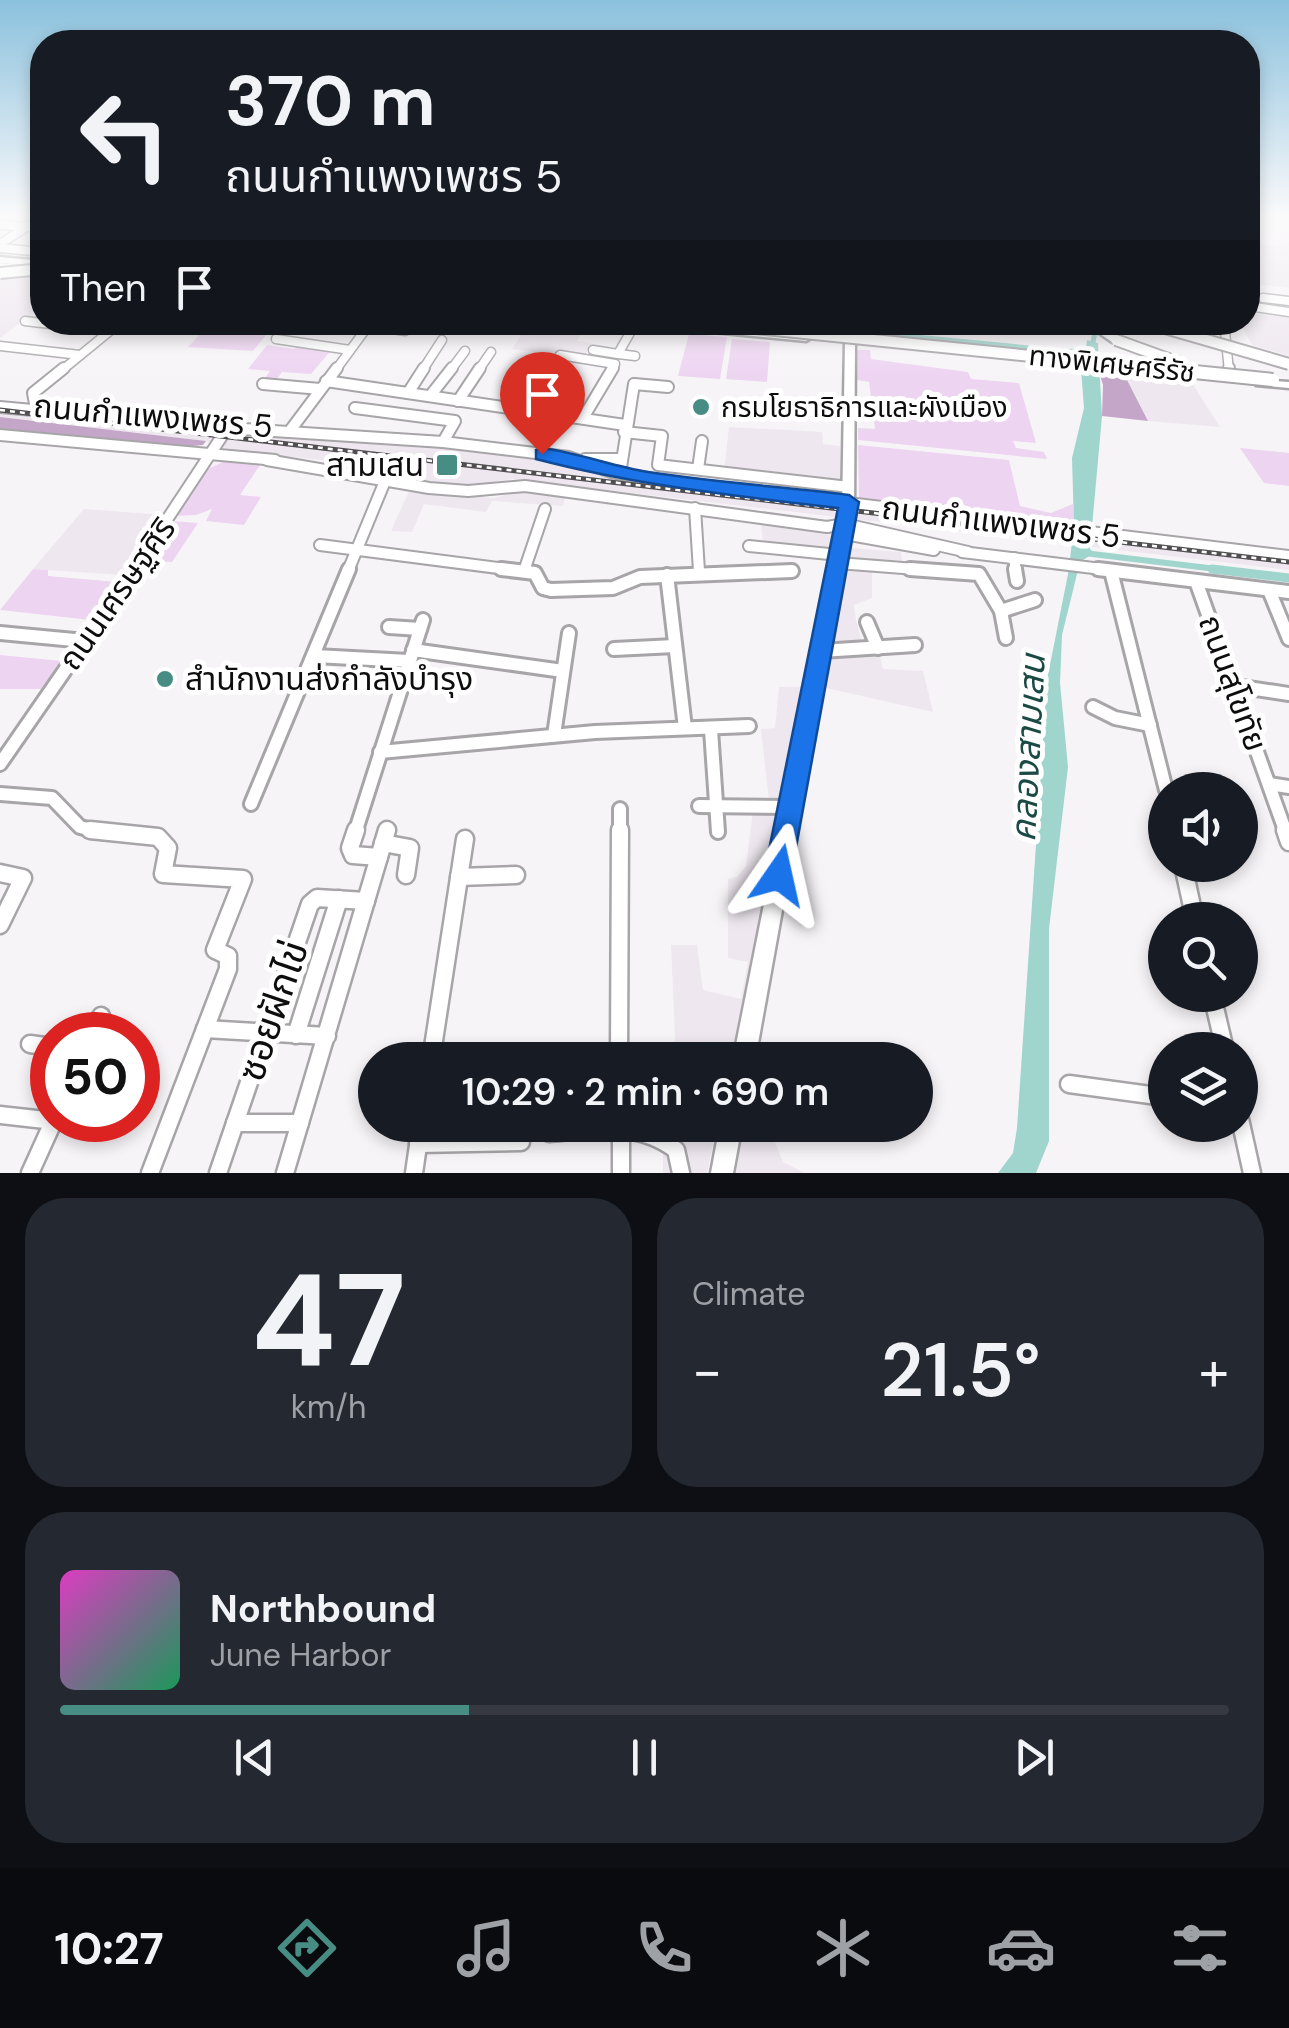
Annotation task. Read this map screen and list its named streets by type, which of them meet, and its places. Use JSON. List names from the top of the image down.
{
  "streets": {
    "highway": ["ทางพิเศษศรีรัช"],
    "street": [
      "ถนนกำแพงเพชร 5",
      "ถนนเศรษฐศิริ",
      "ถนนสุโขทัย",
      "ซอยฝักไข่"
    ]
  },
  "crossings": [
    ["ถนนกำแพงเพชร 5", "ถนนเศรษฐศิริ"]
  ],
  "water": ["คลองสามเสน"],
  "places": {
    "other": ["กรมโยธาธิการและผังเมือง", "สํานักงานส่งกําลังบํารุง"],
    "transit": ["สามเสน"]
  },
  "page": {
    "turn": ["370 m", "ถนนกำแพงเพชร 5"],
    "then": "Then",
    "limit": "50",
    "trip": "10:29 · 2 min · 690 m",
    "tile": [
      ["47", "km/h"],
      "Climate"
    ],
    "heat": ["−", "21.5°", "+"],
    "song": ["Northbound", "June Harbor"],
    "tabs": "10:27"
  }
}
